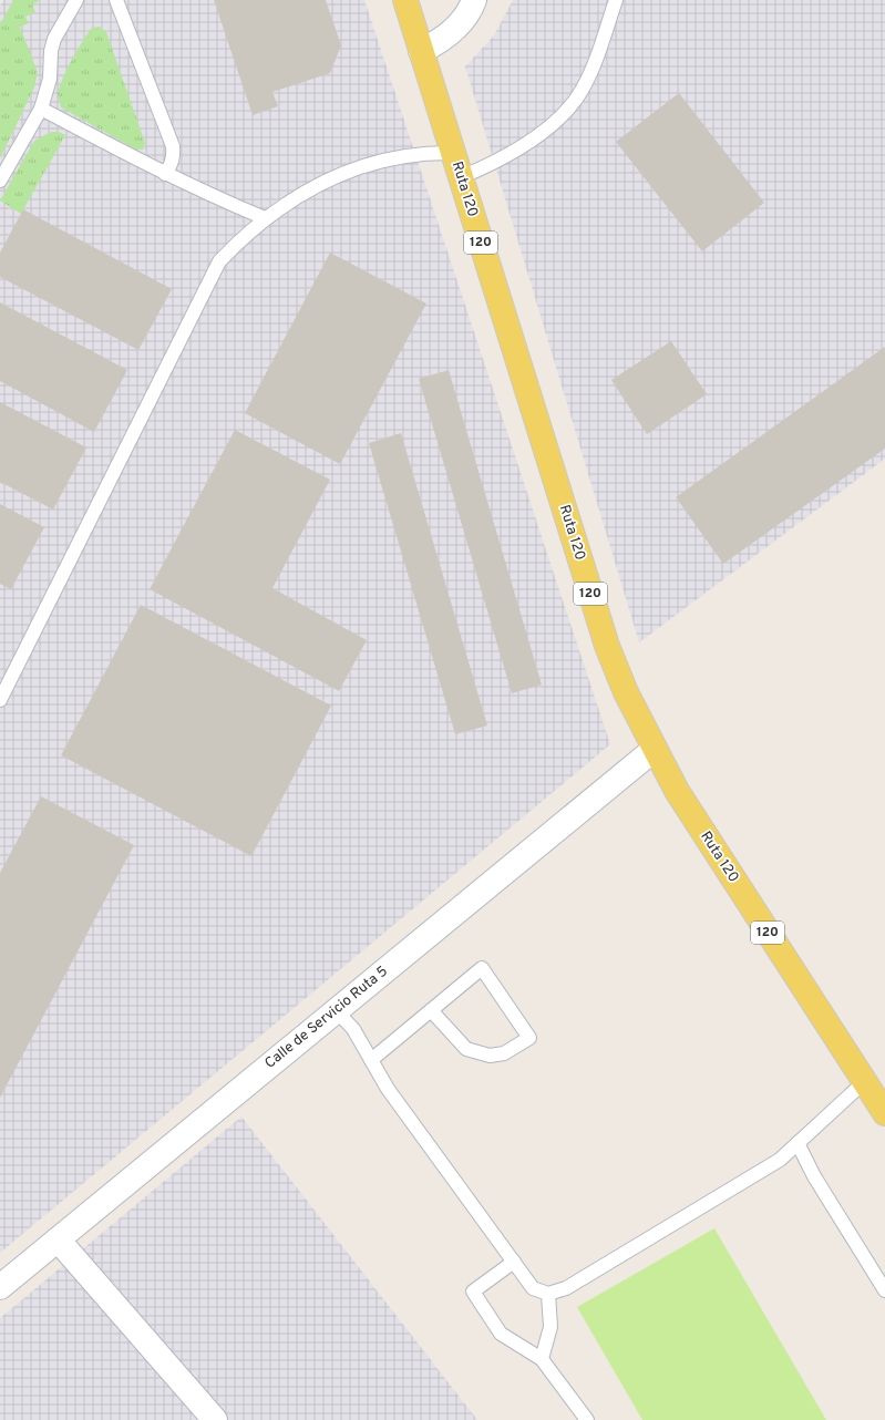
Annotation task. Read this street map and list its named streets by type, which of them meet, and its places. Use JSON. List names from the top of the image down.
{
  "streets": {
    "main road": ["Ruta 120", "120"],
    "street": ["Calle de Servicio Ruta 5"]
  },
  "crossings": [
    ["Ruta 120", "Calle de Servicio Ruta 5"]
  ]
}
